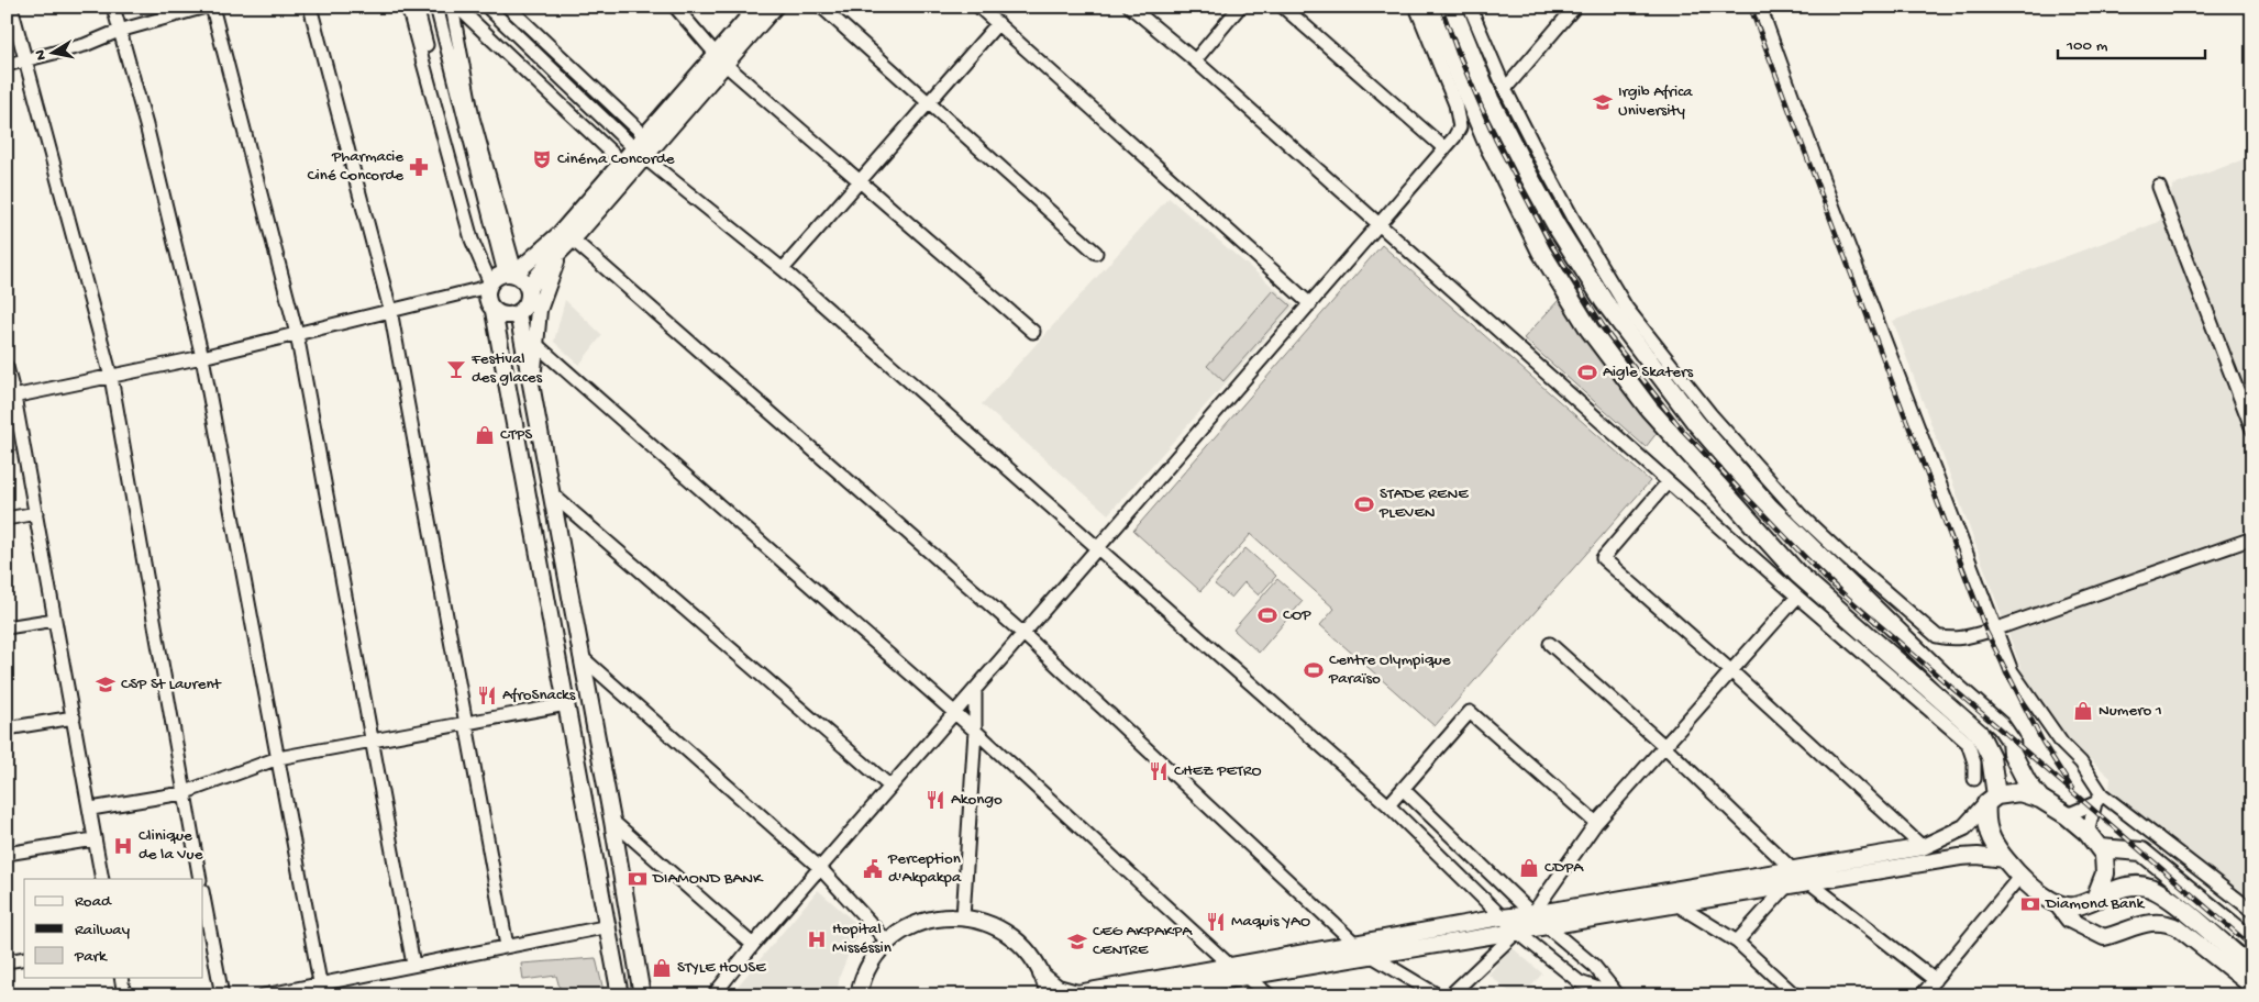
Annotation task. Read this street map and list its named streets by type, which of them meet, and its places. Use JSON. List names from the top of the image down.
{
  "places": {
    "school or university": ["Irgib Africa University", "CSP St Laurent", "CEG AKPAKPA CENTRE"],
    "theatre": ["Cinéma Concorde"],
    "pharmacy": ["Pharmacie Ciné Concorde"],
    "bar": ["Festival des glaces"],
    "sports": [
      "Aigle Skaters",
      "STADE RENE PLEVEN",
      "COP",
      "Centre Olympique Paraïso"
    ],
    "shop": [
      "CTPS",
      "Numero 1",
      "CDPA",
      "STYLE HOUSE"
    ],
    "restaurant": [
      "AfroSnacks",
      "CHEZ PETRO",
      "Akongo",
      "Maquis YAO"
    ],
    "hospital": ["Clinique de la Vue", "Hopital Misséssin"],
    "public building": ["Perception d'Akpakpa"],
    "bank": ["DIAMOND BANK", "Diamond Bank"]
  },
  "legend": ["Road", "Railway", "Park"],
  "scale_bar": "100 m",
  "north": "left"
}
